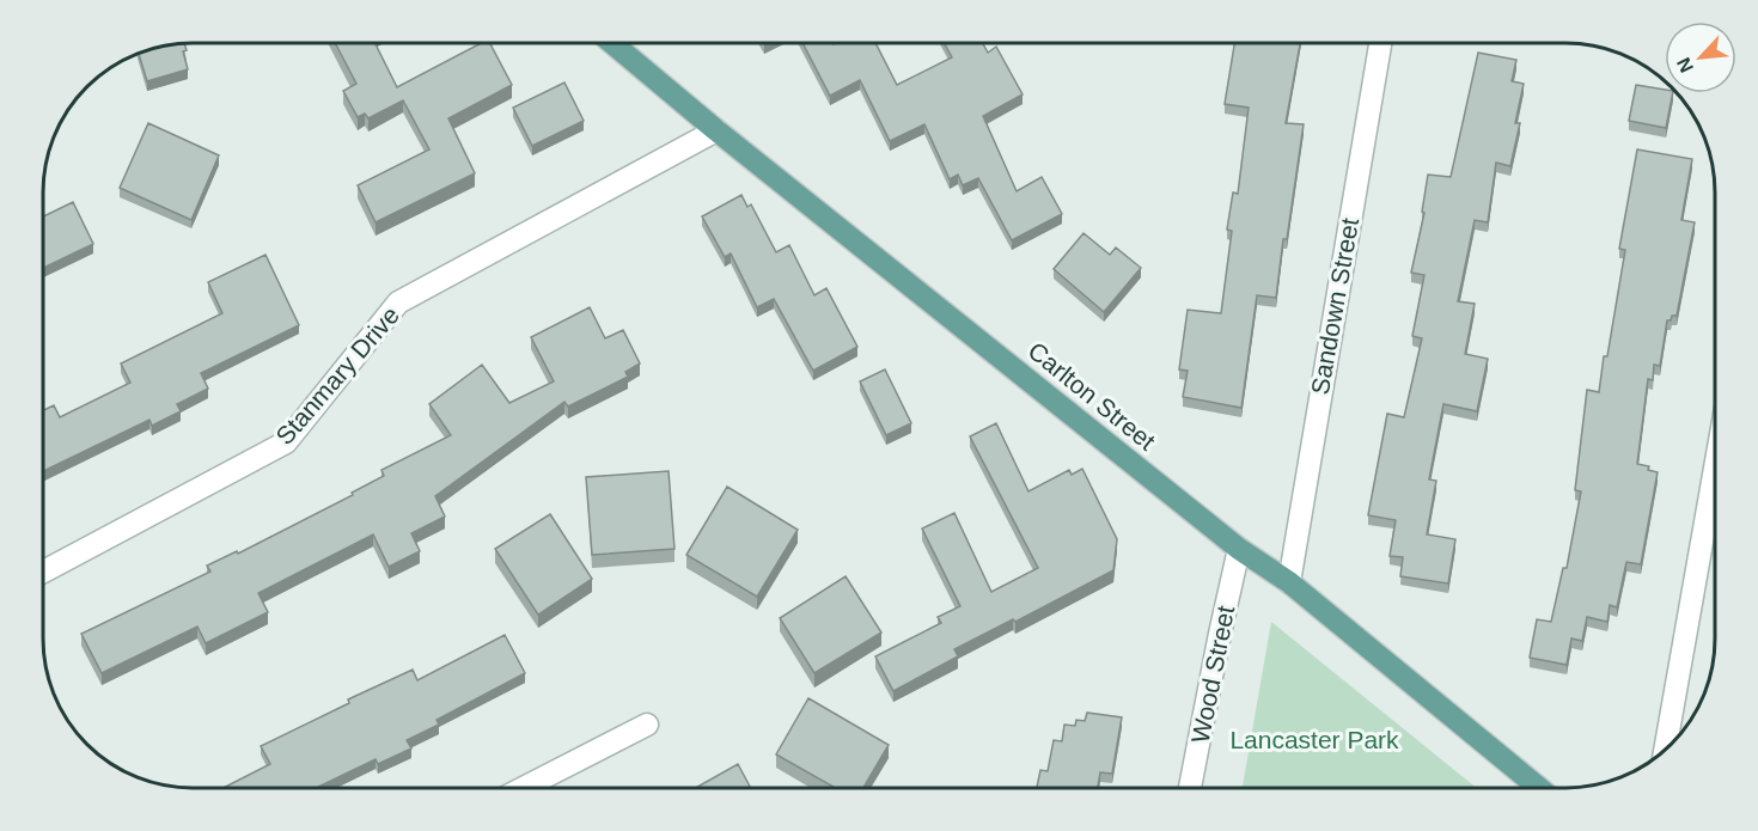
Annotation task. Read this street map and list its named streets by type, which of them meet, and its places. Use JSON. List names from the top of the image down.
{
  "streets": {
    "main road": ["Carlton Street"],
    "street": ["Sandown Street", "Stanmary Drive", "Wood Street"]
  },
  "crossings": [
    ["Sandown Street", "Carlton Street"],
    ["Stanmary Drive", "Carlton Street"],
    ["Carlton Street", "Wood Street"]
  ],
  "parks": ["Lancaster Park"],
  "north": "bottom left"
}
